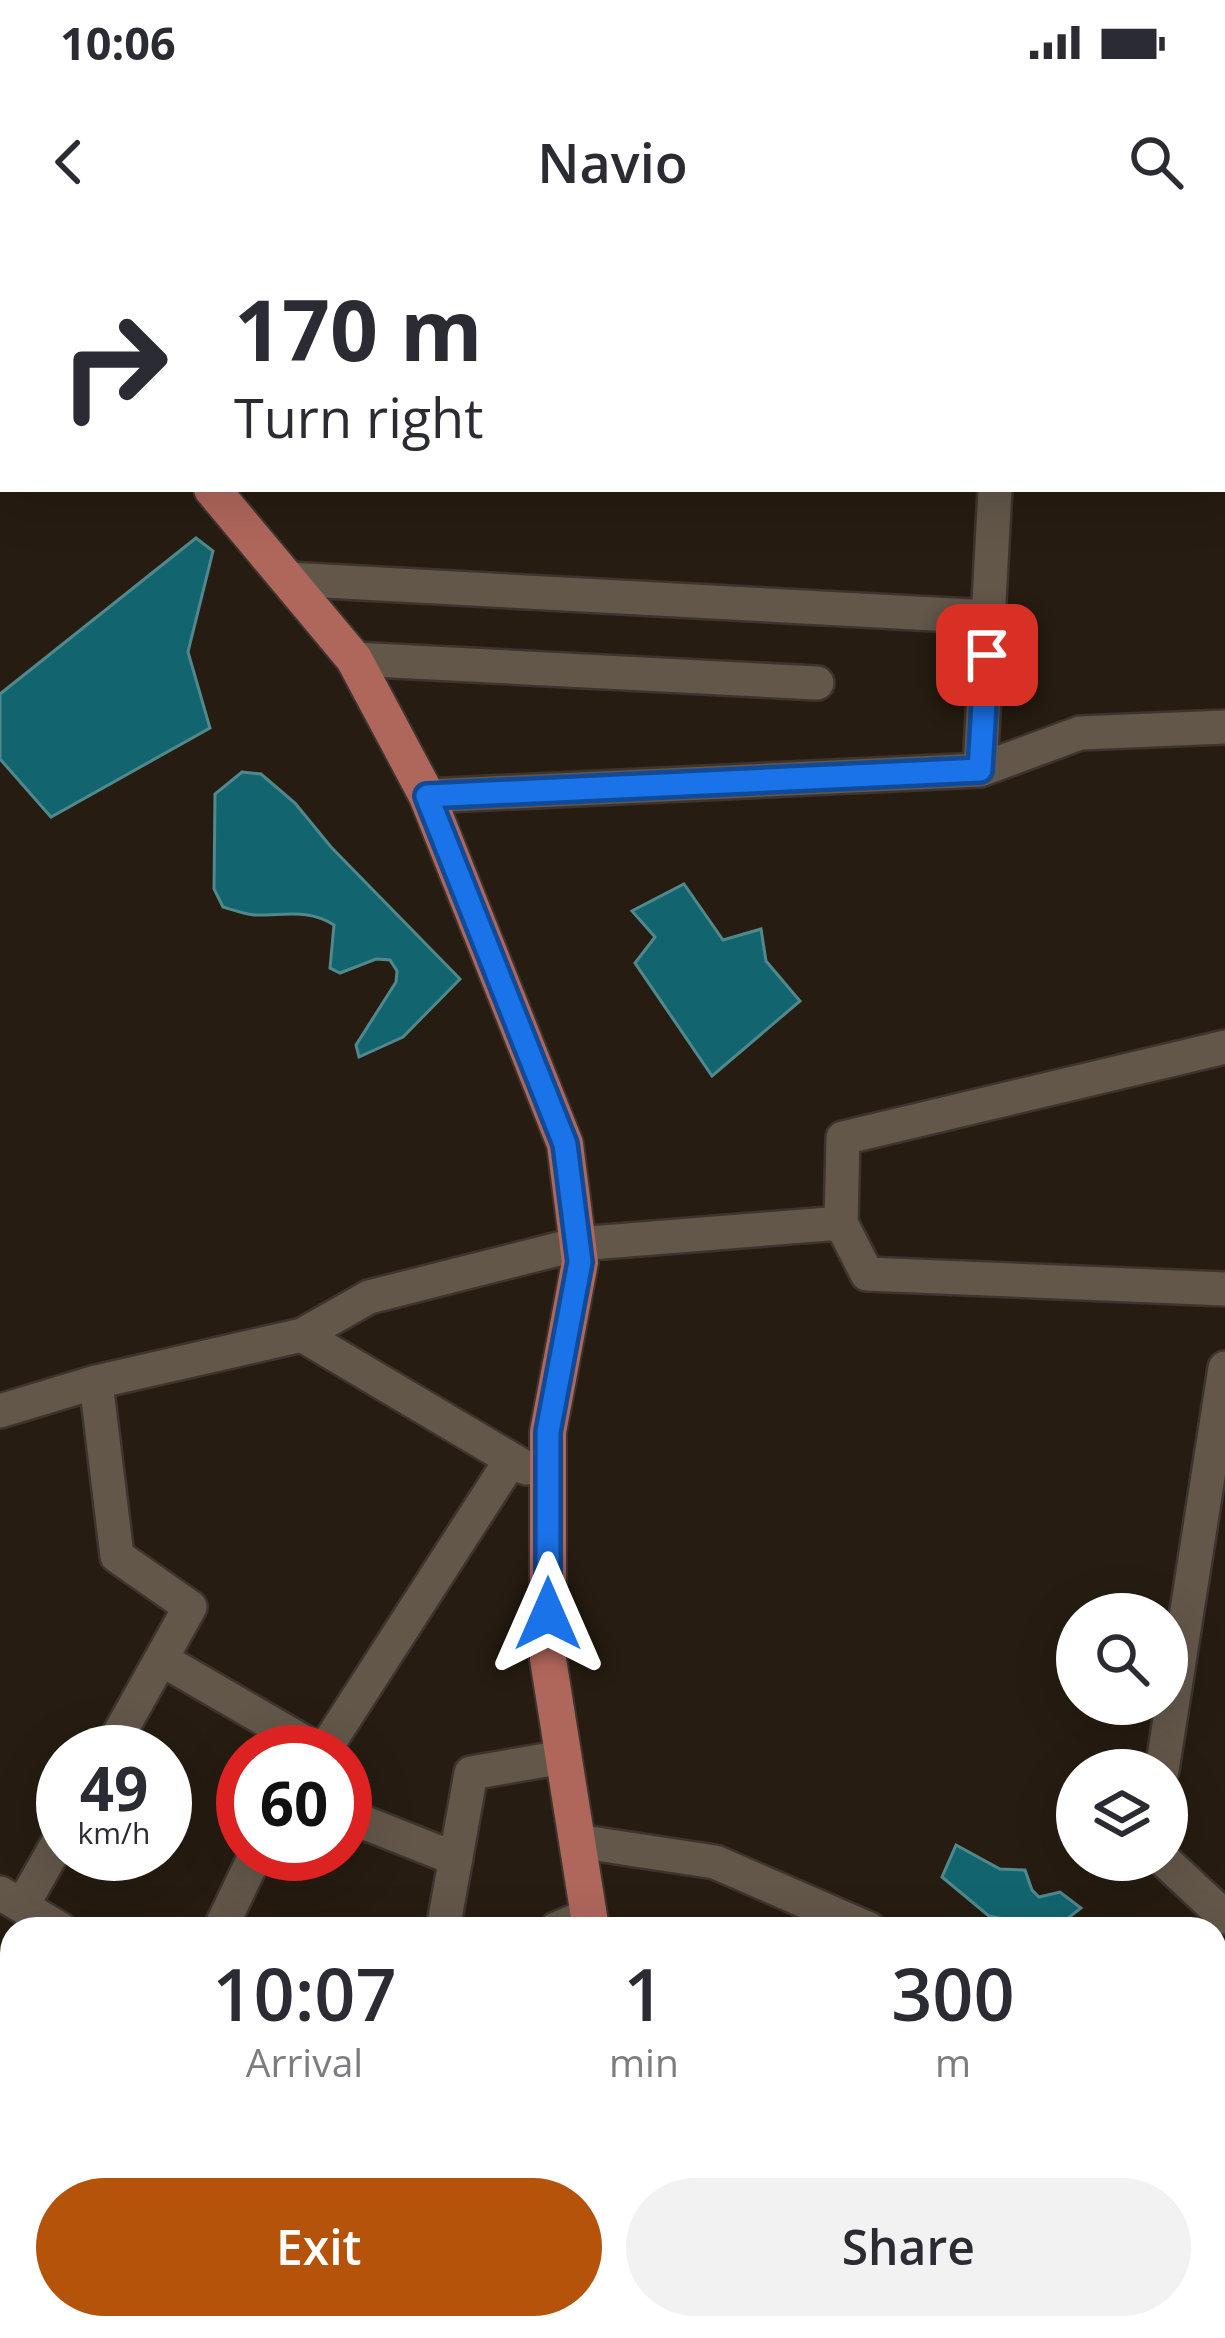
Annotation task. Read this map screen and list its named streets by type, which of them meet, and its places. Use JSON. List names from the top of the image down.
{
  "page": {
    "status": "10:06",
    "header": "Navio",
    "turn": ["170 m", "Turn right"],
    "speed": "49 km/h",
    "limit": "60",
    "eta": [
      "10:07",
      "Arrival",
      "1",
      "min",
      "300",
      "m"
    ],
    "buttons": ["Exit", "Share"]
  }
}
